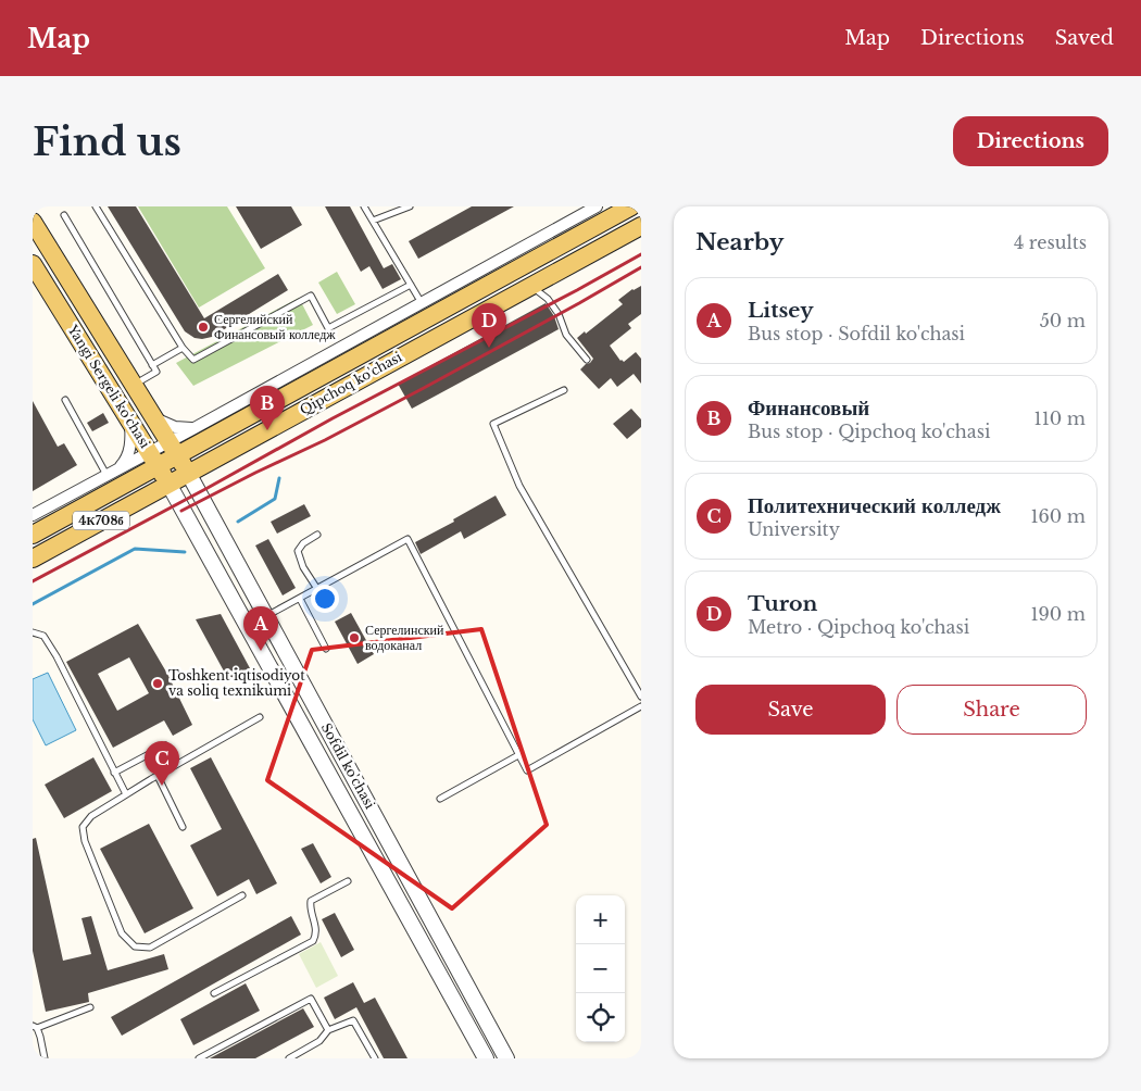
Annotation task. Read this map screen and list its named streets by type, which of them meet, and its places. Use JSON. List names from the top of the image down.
{
  "streets": {
    "main road": ["Qipchoq ko'chasi", "Yangi Sergeli ko'chasi", "4К708б"],
    "street": ["Sofdil ko'chasi"]
  },
  "crossings": [
    ["Qipchoq ko'chasi", "Yangi Sergeli ko'chasi"],
    ["Qipchoq ko'chasi", "Sofdil ko'chasi"],
    ["Yangi Sergeli ko'chasi", "Sofdil ko'chasi"]
  ],
  "places": ["Сергелийский Финансовый колледж", "Сергелинский водоканал", "Toshkent iqtisodiyot va soliq texnikumi"],
  "page": {
    "header": "Map",
    "nav": ["Map", "Directions", "Saved"],
    "buttons": [
      "Directions",
      ["Save", "Share"]
    ],
    "title": "Find us",
    "heading": ["Nearby", "4 results"],
    "list": [
      {
        "mark": "A",
        "name": "Litsey",
        "note": "Bus stop · Sofdil ko'chasi",
        "value": "50 m"
      },
      {
        "mark": "B",
        "name": "Финансовый",
        "note": "Bus stop · Qipchoq ko'chasi",
        "value": "110 m"
      },
      {
        "mark": "C",
        "name": "Политехнический колледж",
        "note": "University",
        "value": "160 m"
      },
      {
        "mark": "D",
        "name": "Turon",
        "note": "Metro · Qipchoq ko'chasi",
        "value": "190 m"
      }
    ],
    "pins": [
      "D",
      "B",
      "A",
      "C"
    ],
    "map_buttons": ["+", "−"]
  }
}
